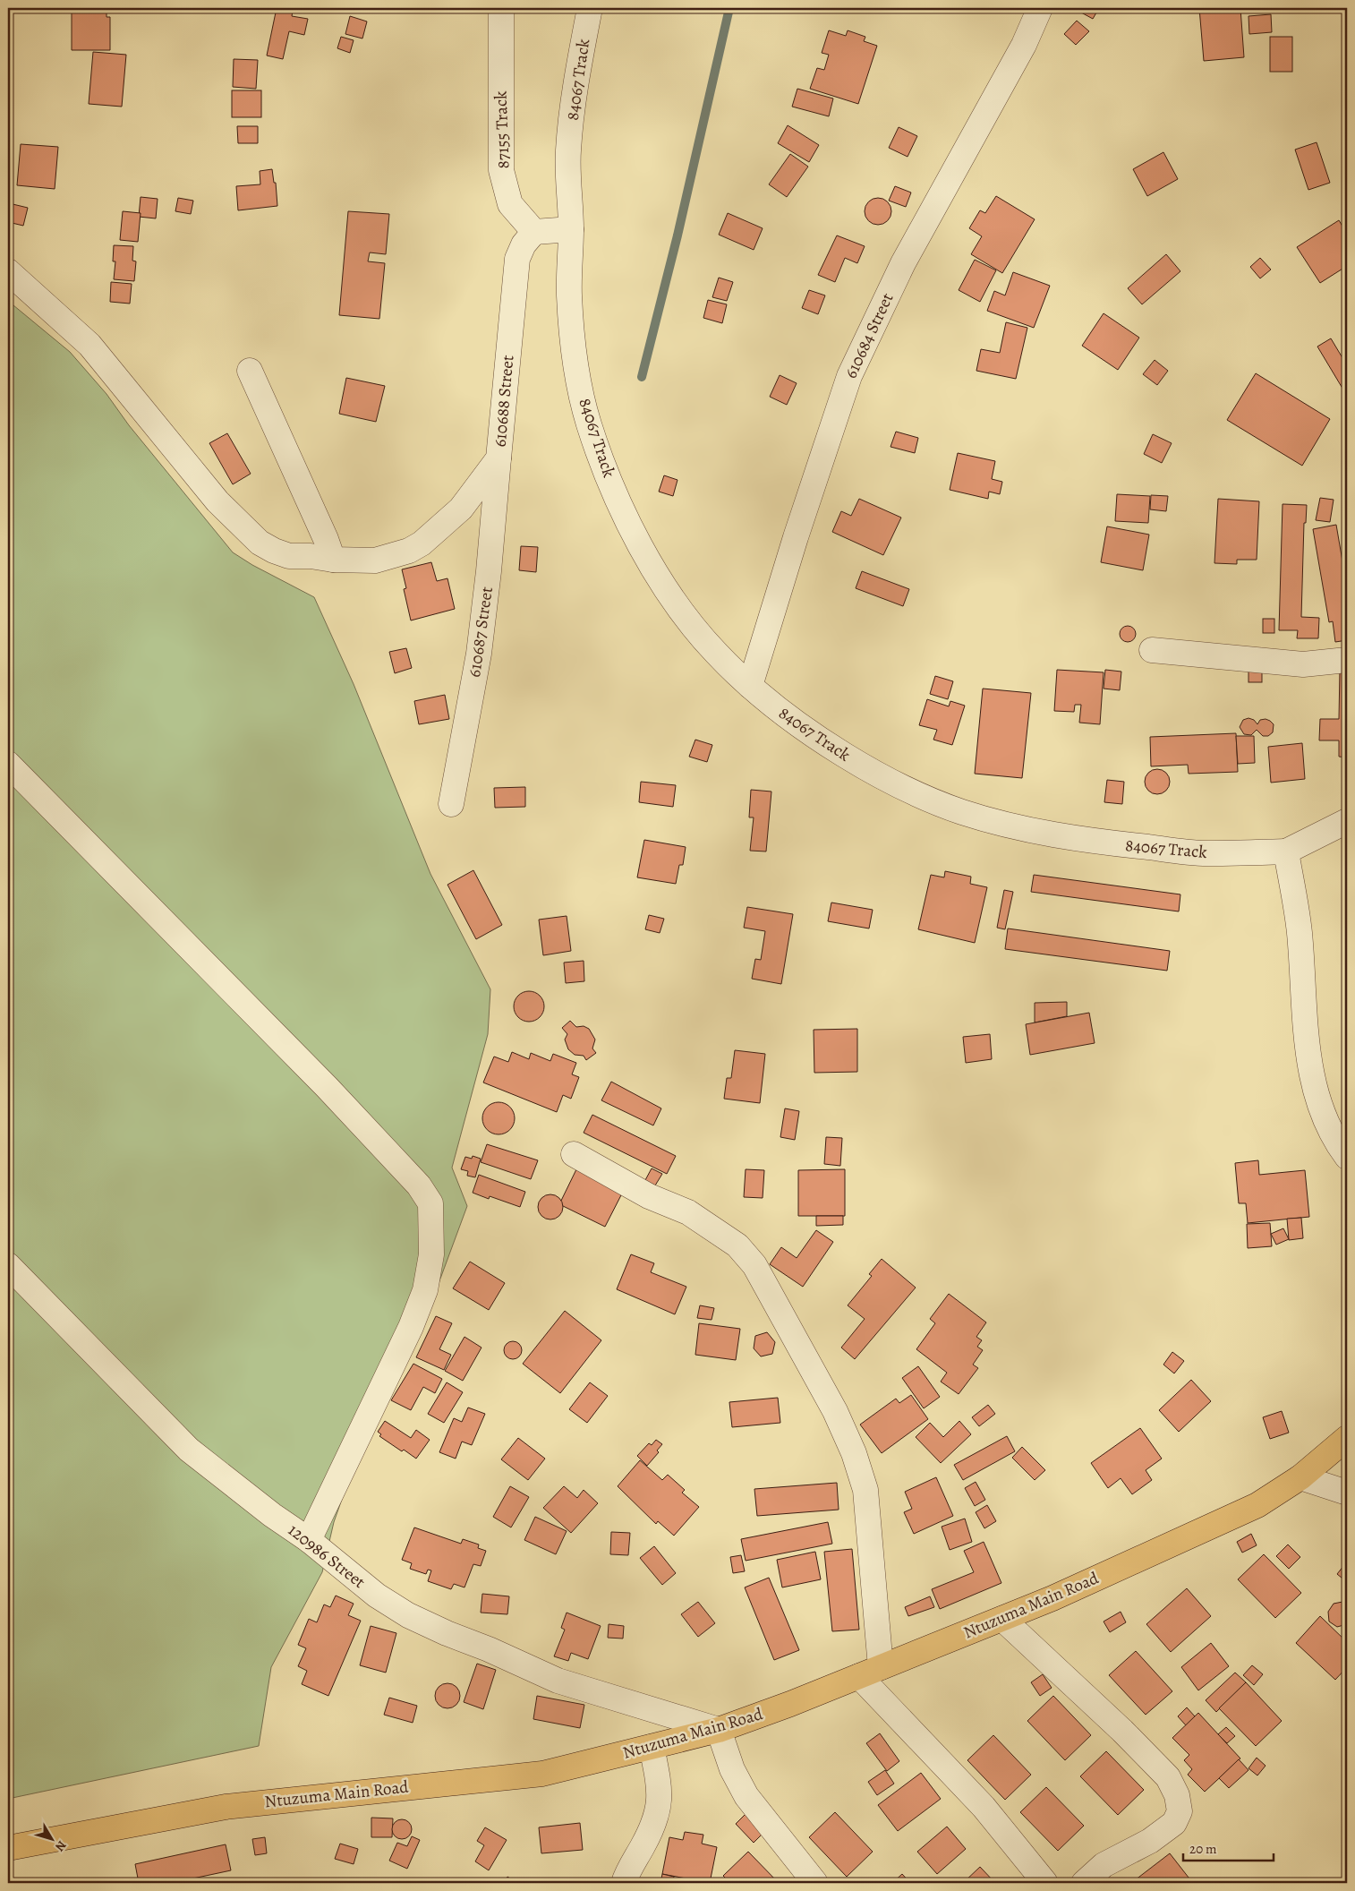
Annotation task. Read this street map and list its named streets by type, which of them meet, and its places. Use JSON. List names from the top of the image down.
{
  "streets": {
    "main road": ["Ntuzuma Main Road"],
    "street": [
      "84067 Track",
      "87155 Track",
      "610684 Street",
      "610688 Street",
      "610687 Street",
      "120986 Street"
    ]
  },
  "crossings": [
    ["84067 Track", "610684 Street"],
    ["87155 Track", "610688 Street"],
    ["610688 Street", "610687 Street"],
    ["120986 Street", "Ntuzuma Main Road"]
  ],
  "scale_bar": "20 m",
  "north": "bottom right"
}
